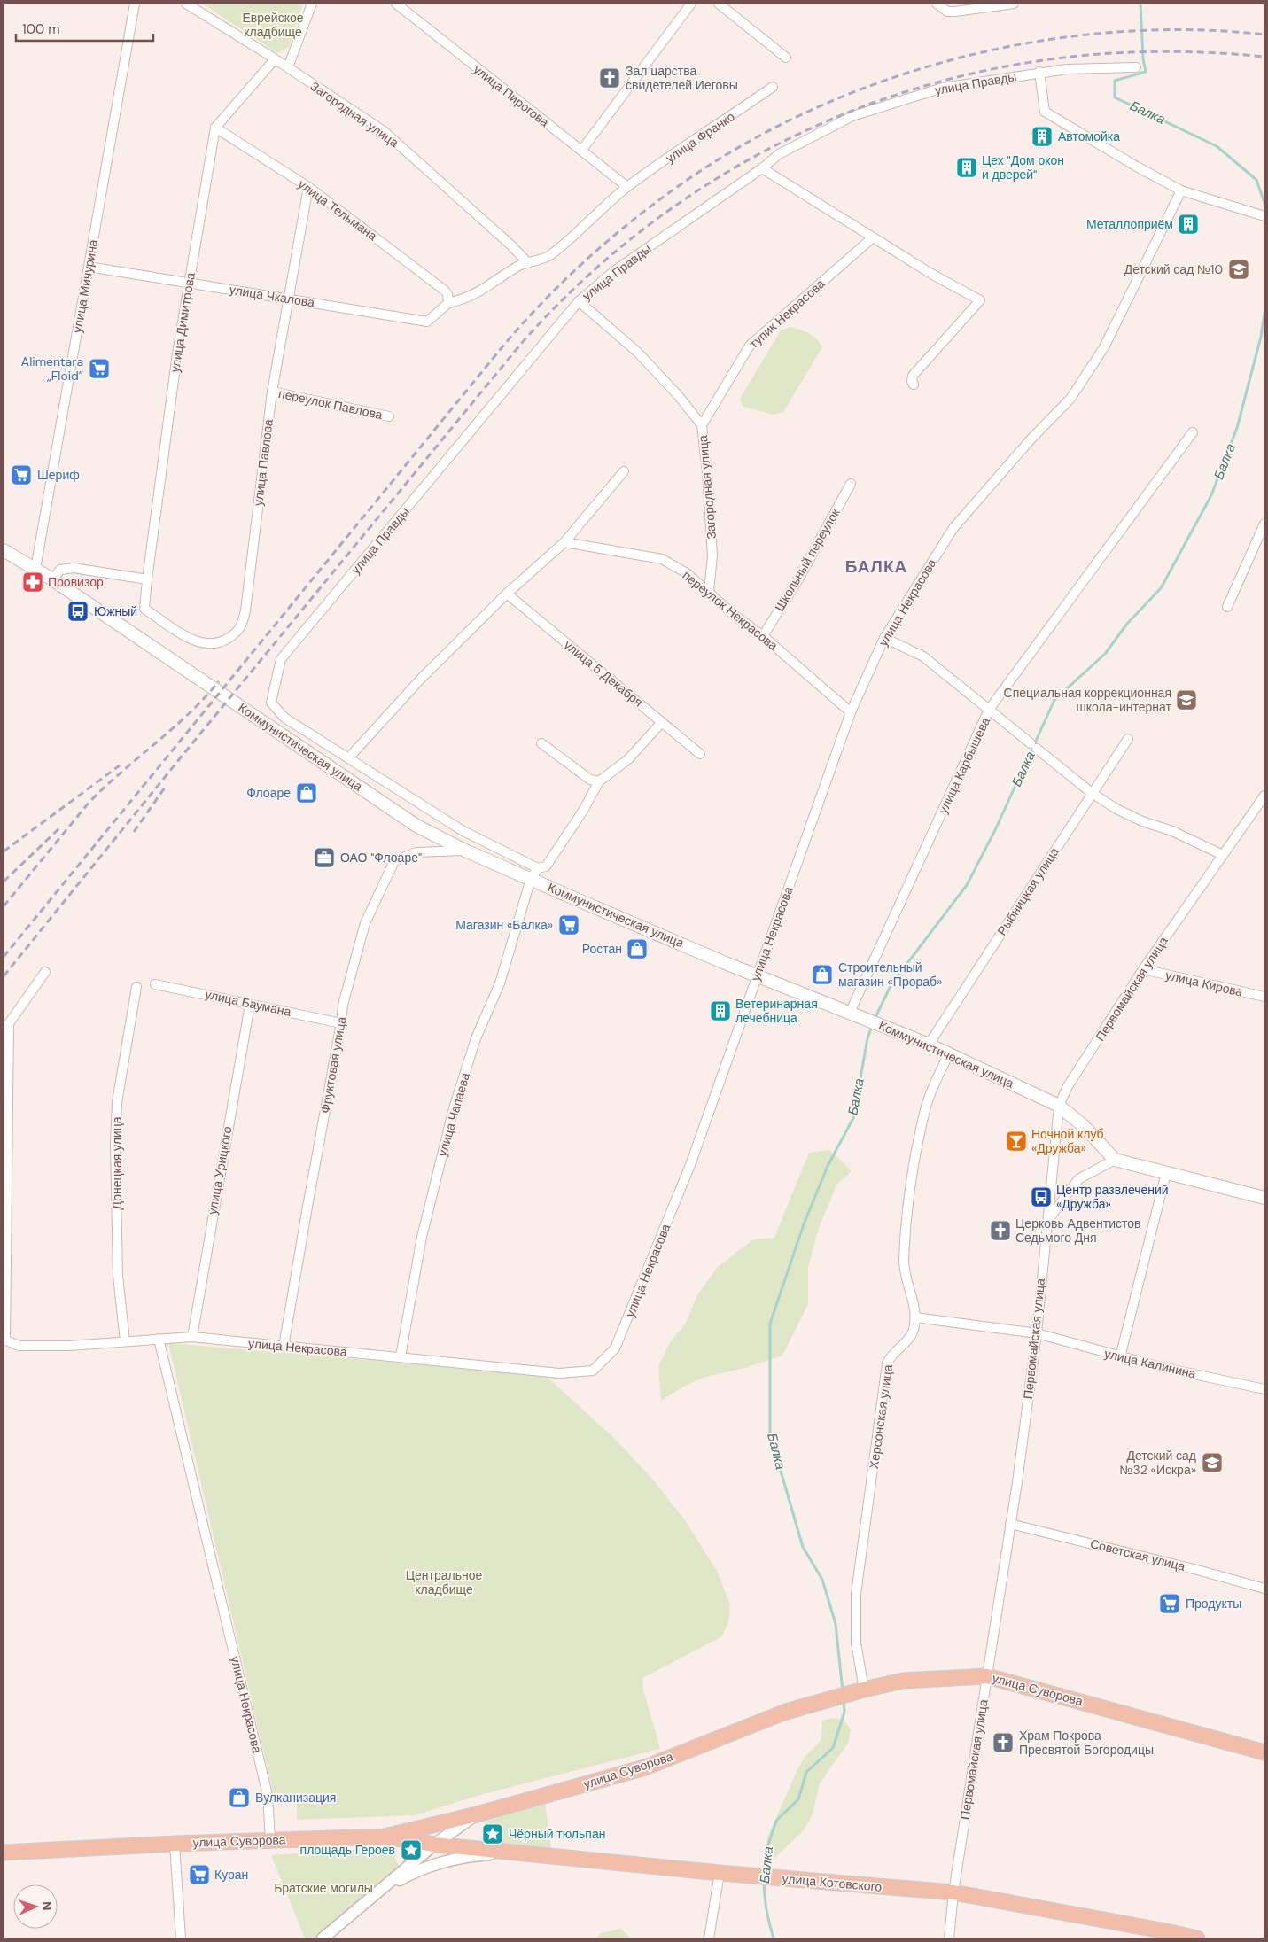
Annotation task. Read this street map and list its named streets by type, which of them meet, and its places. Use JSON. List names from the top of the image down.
{
  "streets": {
    "main road": ["Коммунистическая улица", "улица Суворова", "улица Котовского"],
    "street": [
      "улица Правды",
      "улица Пирогова",
      "Загородная улица",
      "улица Франко",
      "улица Тельмана",
      "улица Мичурина",
      "улица Чкалова",
      "тупик Некрасова",
      "улица Димитрова",
      "переулок Павлова",
      "улица Павлова",
      "Школьный переулок",
      "улица Некрасова",
      "переулок Некрасова",
      "улица 5 Декабря",
      "улица Карбышева",
      "Рыбницкая улица",
      "улица Кирова",
      "Первомайская улица",
      "улица Баумана",
      "Фруктовая улица",
      "улица Чапаева",
      "Донецкая улица",
      "улица Урицкого",
      "улица Калинина",
      "Херсонская улица",
      "Советская улица"
    ]
  },
  "crossings": [
    ["улица Правды", "Загородная улица"],
    ["улица Пирогова", "улица Франко"],
    ["Загородная улица", "улица Франко"],
    ["Загородная улица", "тупик Некрасова"],
    ["Загородная улица", "переулок Некрасова"],
    ["улица Франко", "улица Тельмана"],
    ["улица Франко", "улица Чкалова"],
    ["улица Тельмана", "улица Чкалова"],
    ["улица Тельмана", "улица Димитрова"],
    ["улица Тельмана", "улица Павлова"],
    ["улица Мичурина", "улица Чкалова"],
    ["улица Мичурина", "Коммунистическая улица"],
    ["улица Чкалова", "улица Димитрова"],
    ["улица Чкалова", "улица Павлова"],
    ["улица Димитрова", "улица Павлова"],
    ["переулок Павлова", "улица Павлова"],
    ["Школьный переулок", "переулок Некрасова"],
    ["улица Некрасова", "переулок Некрасова"],
    ["улица Некрасова", "Коммунистическая улица"],
    ["улица Некрасова", "Фруктовая улица"],
    ["улица Некрасова", "улица Чапаева"],
    ["улица Некрасова", "Донецкая улица"],
    ["улица Некрасова", "улица Урицкого"],
    ["улица Некрасова", "улица Суворова"],
    ["Коммунистическая улица", "улица Карбышева"],
    ["Коммунистическая улица", "Рыбницкая улица"],
    ["Коммунистическая улица", "Первомайская улица"],
    ["Коммунистическая улица", "Фруктовая улица"],
    ["Коммунистическая улица", "улица Чапаева"],
    ["Коммунистическая улица", "Херсонская улица"],
    ["улица Кирова", "Первомайская улица"],
    ["Первомайская улица", "улица Калинина"],
    ["Первомайская улица", "Советская улица"],
    ["Первомайская улица", "улица Суворова"],
    ["Первомайская улица", "улица Котовского"],
    ["улица Баумана", "Фруктовая улица"],
    ["улица Баумана", "улица Урицкого"],
    ["улица Калинина", "Херсонская улица"],
    ["Херсонская улица", "улица Суворова"],
    ["улица Суворова", "улица Котовского"]
  ],
  "districts": ["БАЛКА"],
  "water": ["Балка"],
  "parks": ["Еврейское кладбище", "Центральное кладбище", "Братские могилы"],
  "places": {
    "church": ["Зал царства свидетелей Иеговы", "Церковь Адвентистов Седьмого Дня", "Храм Покрова Пресвятой Богородицы"],
    "building": [
      "Автомойка",
      "Цех \"Дом окон и дверей\"",
      "Металлоприём",
      "Ветеринарная лечебница"
    ],
    "school or university": ["Детский сад №10", "Специальная коррекционная школа-интернат", "Детский сад №32 «Искра»"],
    "supermarket": [
      "Alimentara „Floid”",
      "Шериф",
      "Магазин «Балка»",
      "Продукты",
      "Куран"
    ],
    "pharmacy": ["Провизор"],
    "bus stop": ["Южный", "Центр развлечений «Дружба»"],
    "shop": [
      "Флоаре",
      "Ростан",
      "Строительный магазин «Прораб»",
      "Вулканизация"
    ],
    "office": ["ОАО \"Флоаре\""],
    "bar": ["Ночной клуб «Дружба»"],
    "place": ["Чёрный тюльпан", "площадь Героев"]
  },
  "scale_bar": "100 m",
  "north": "right"
}
